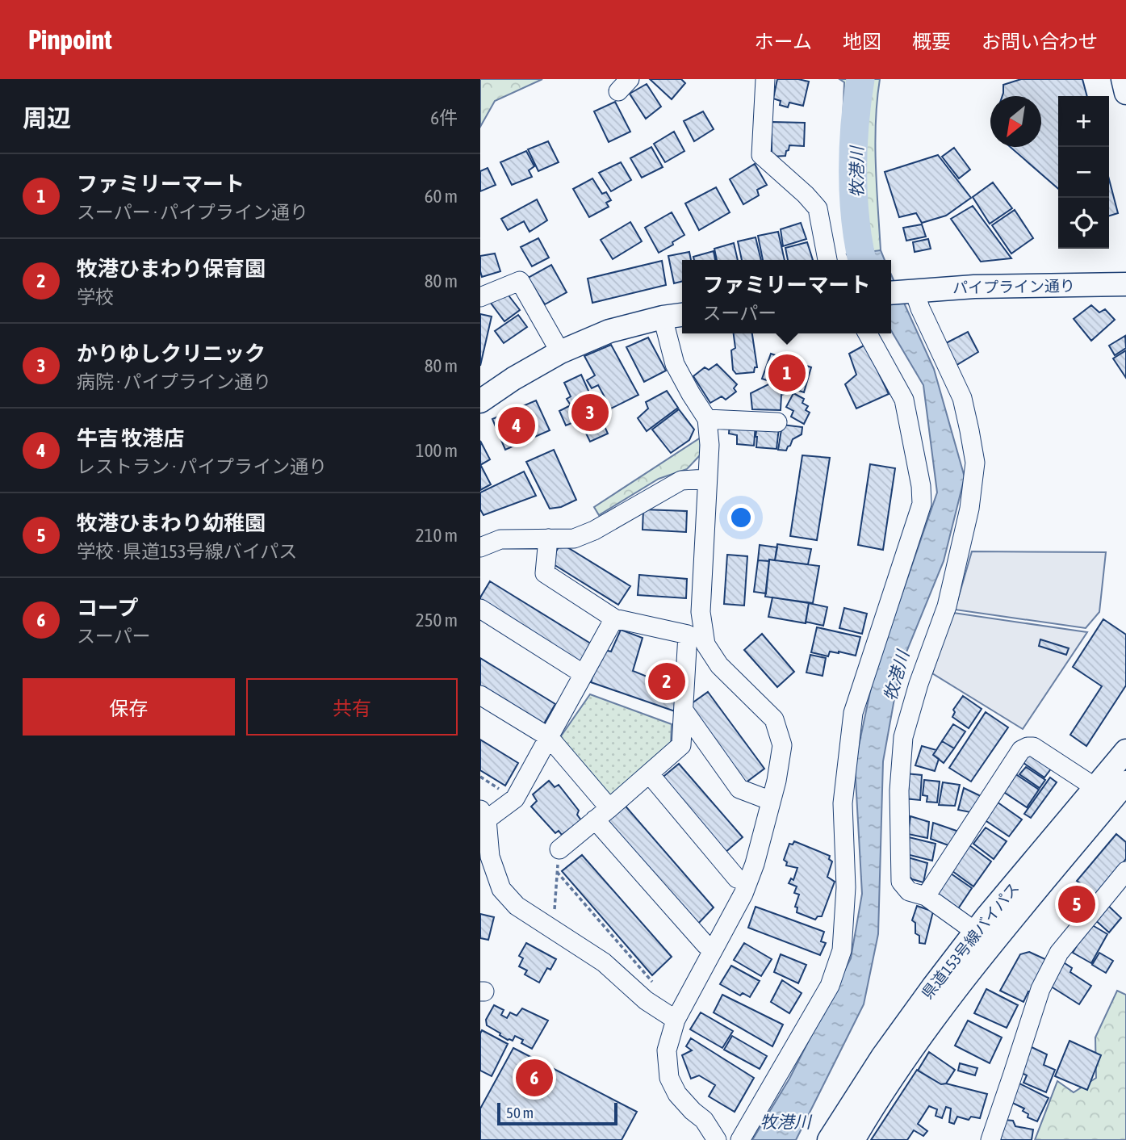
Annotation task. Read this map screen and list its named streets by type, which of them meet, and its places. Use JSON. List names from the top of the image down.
{
  "streets": {
    "main road": ["パイプライン通り", "県道153号線バイパス"]
  },
  "water": ["牧港川"],
  "scale_bar": "50 m",
  "north": "bottom left",
  "page": {
    "header": "Pinpoint",
    "nav": [
      "ホーム",
      "地図",
      "概要",
      "お問い合わせ"
    ],
    "heading": ["周辺", "6件"],
    "map_buttons": ["+", "−"],
    "list": [
      {
        "mark": "1",
        "name": "ファミリーマート",
        "note": "スーパー · パイプライン通り",
        "value": "60 m"
      },
      {
        "mark": "2",
        "name": "牧港ひまわり保育園",
        "note": "学校",
        "value": "80 m"
      },
      {
        "mark": "3",
        "name": "かりゆしクリニック",
        "note": "病院 · パイプライン通り",
        "value": "80 m"
      },
      {
        "mark": "4",
        "name": "牛吉 牧港店",
        "note": "レストラン · パイプライン通り",
        "value": "100 m"
      },
      {
        "mark": "5",
        "name": "牧港ひまわり幼稚園",
        "note": "学校 · 県道153号線バイパス",
        "value": "210 m"
      },
      {
        "mark": "6",
        "name": "コープ",
        "note": "スーパー",
        "value": "250 m"
      }
    ],
    "popup": ["ファミリーマート", "スーパー"],
    "pins": [
      "1",
      "3",
      "4",
      "2",
      "5",
      "6"
    ],
    "buttons": ["保存", "共有"],
    "scale": "50 m"
  }
}
